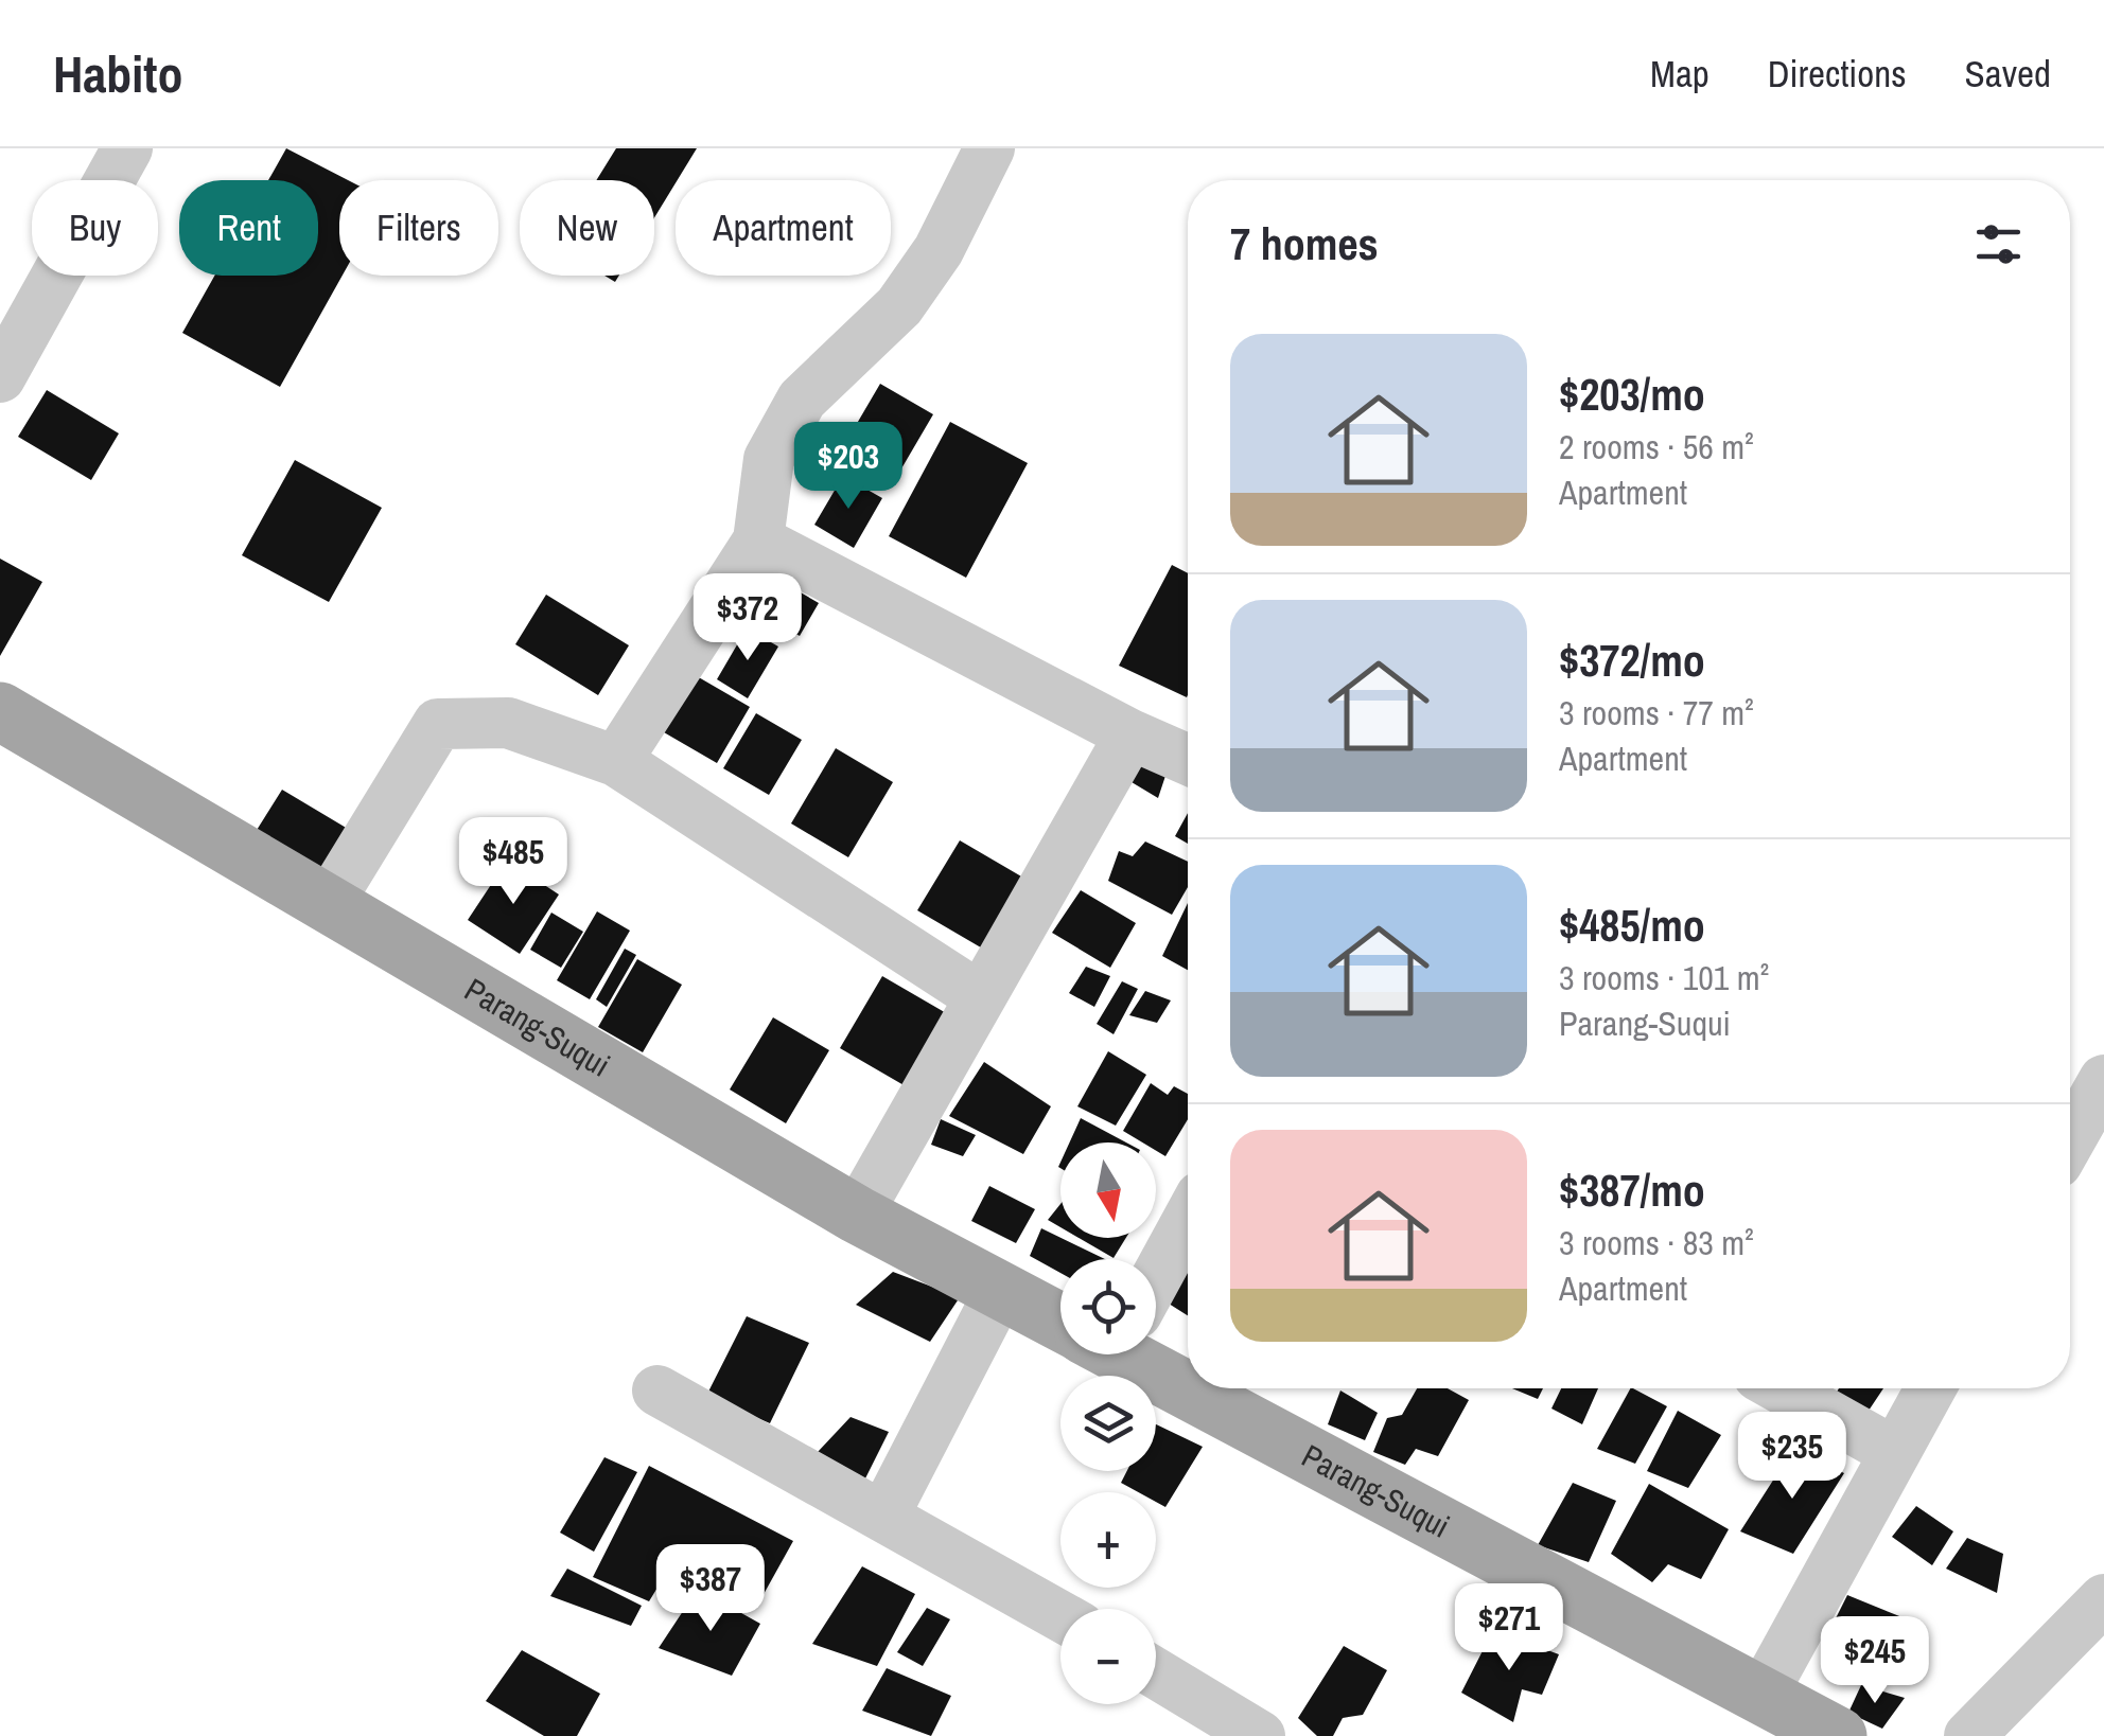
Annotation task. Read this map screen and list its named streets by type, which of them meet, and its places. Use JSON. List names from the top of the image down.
{
  "streets": {
    "main road": ["Parang-Suqui"]
  },
  "north": "bottom",
  "page": {
    "header": "Habito",
    "nav": ["Map", "Directions", "Saved"],
    "chip": [
      "Buy",
      "Rent",
      "Filters",
      "New",
      "Apartment"
    ],
    "heading": "7 homes",
    "list": [
      {
        "name": "$203/mo",
        "note": "2 rooms · 56 m² · Apartment"
      },
      {
        "name": "$372/mo",
        "note": "3 rooms · 77 m² · Apartment"
      },
      {
        "name": "$485/mo",
        "note": "3 rooms · 101 m² · Parang-Suqui"
      },
      {
        "name": "$387/mo",
        "note": "3 rooms · 83 m² · Apartment"
      }
    ],
    "price": [
      "$203",
      "$372",
      "$485",
      "$235",
      "$387",
      "$271",
      "$245"
    ],
    "map_buttons": ["+", "−"]
  }
}
